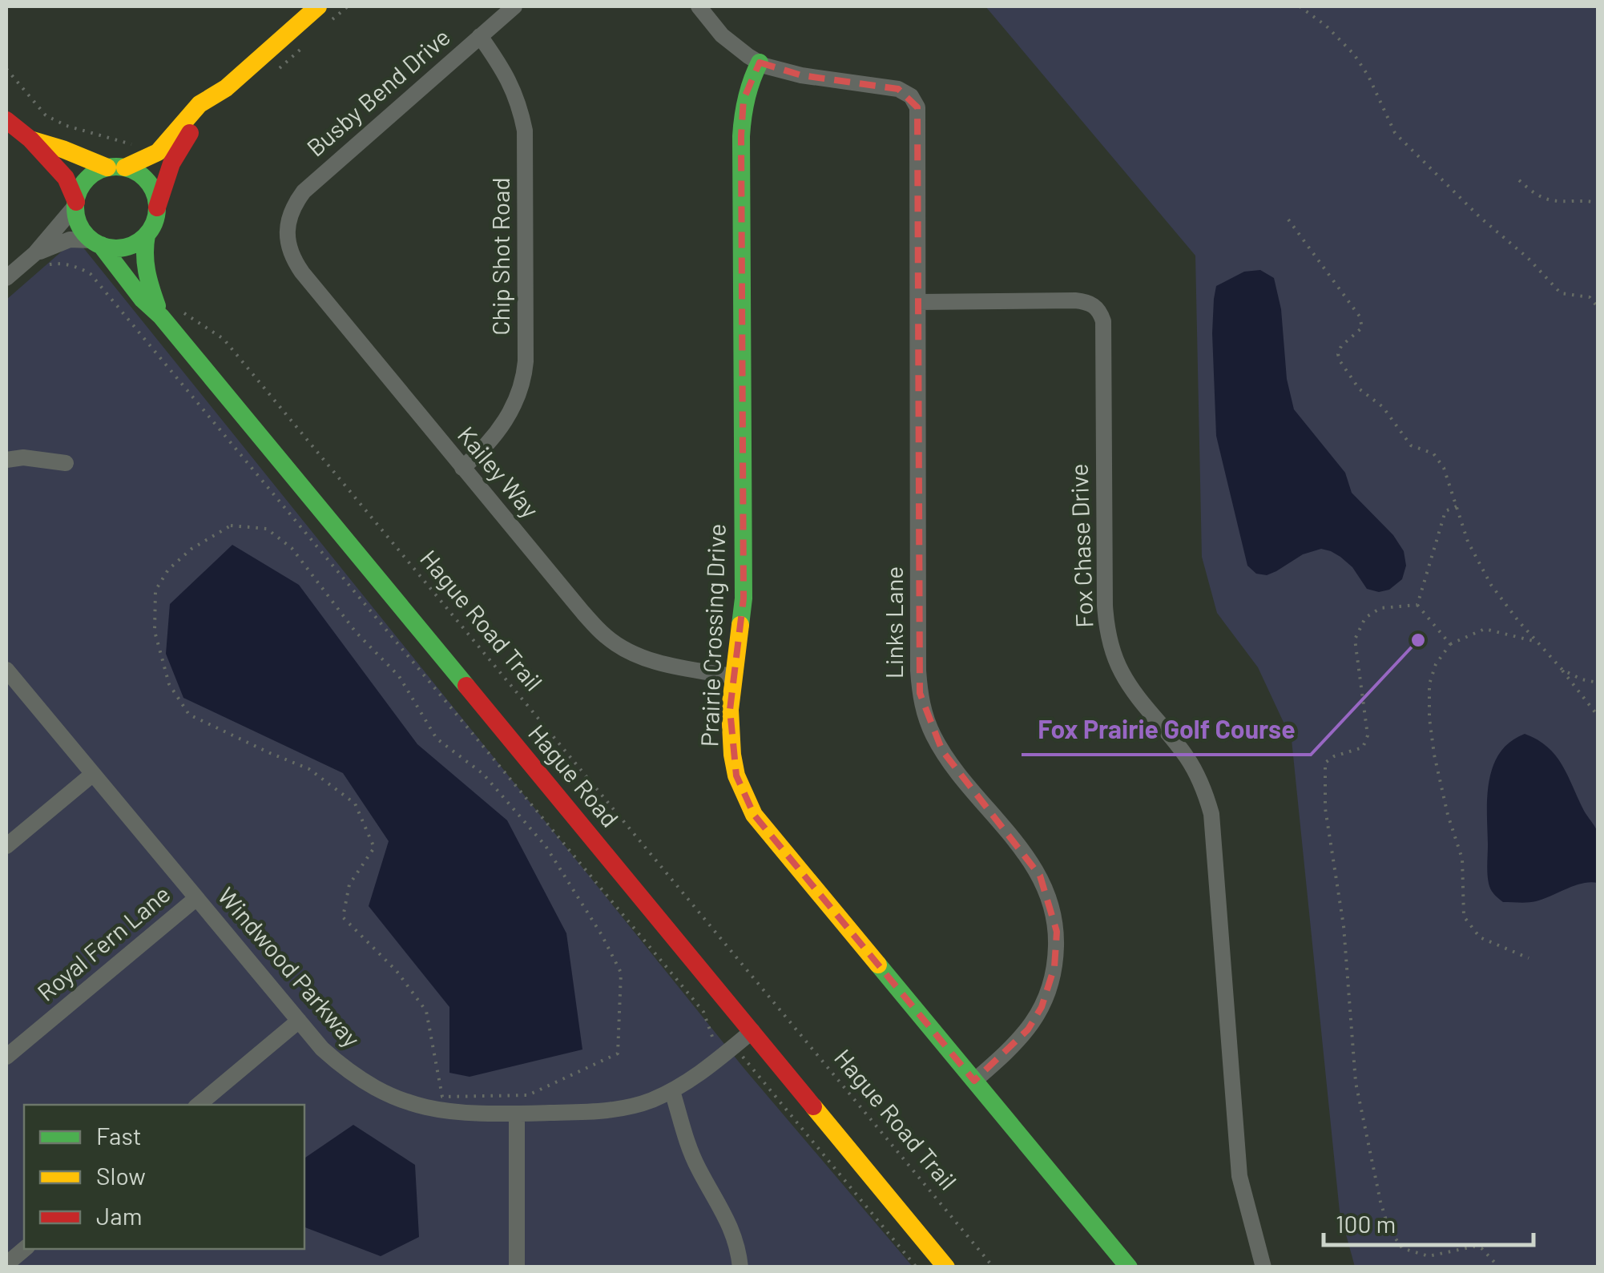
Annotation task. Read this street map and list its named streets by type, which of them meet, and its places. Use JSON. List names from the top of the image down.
{
  "streets": {
    "main road": ["Prairie Crossing Drive", "Hague Road"],
    "street": [
      "Busby Bend Drive",
      "Chip Shot Road",
      "Kailey Way",
      "Fox Chase Drive",
      "Links Lane",
      "Royal Fern Lane",
      "Windwood Parkway"
    ],
    "path": ["Hague Road Trail"]
  },
  "crossings": [
    ["Busby Bend Drive", "Chip Shot Road"],
    ["Busby Bend Drive", "Kailey Way"],
    ["Chip Shot Road", "Kailey Way"],
    ["Kailey Way", "Prairie Crossing Drive"],
    ["Fox Chase Drive", "Links Lane"],
    ["Links Lane", "Prairie Crossing Drive"],
    ["Hague Road", "Windwood Parkway"],
    ["Royal Fern Lane", "Windwood Parkway"]
  ],
  "places": ["Fox Prairie Golf Course"],
  "legend": ["Fast", "Slow", "Jam"],
  "scale_bar": "100 m"
}
